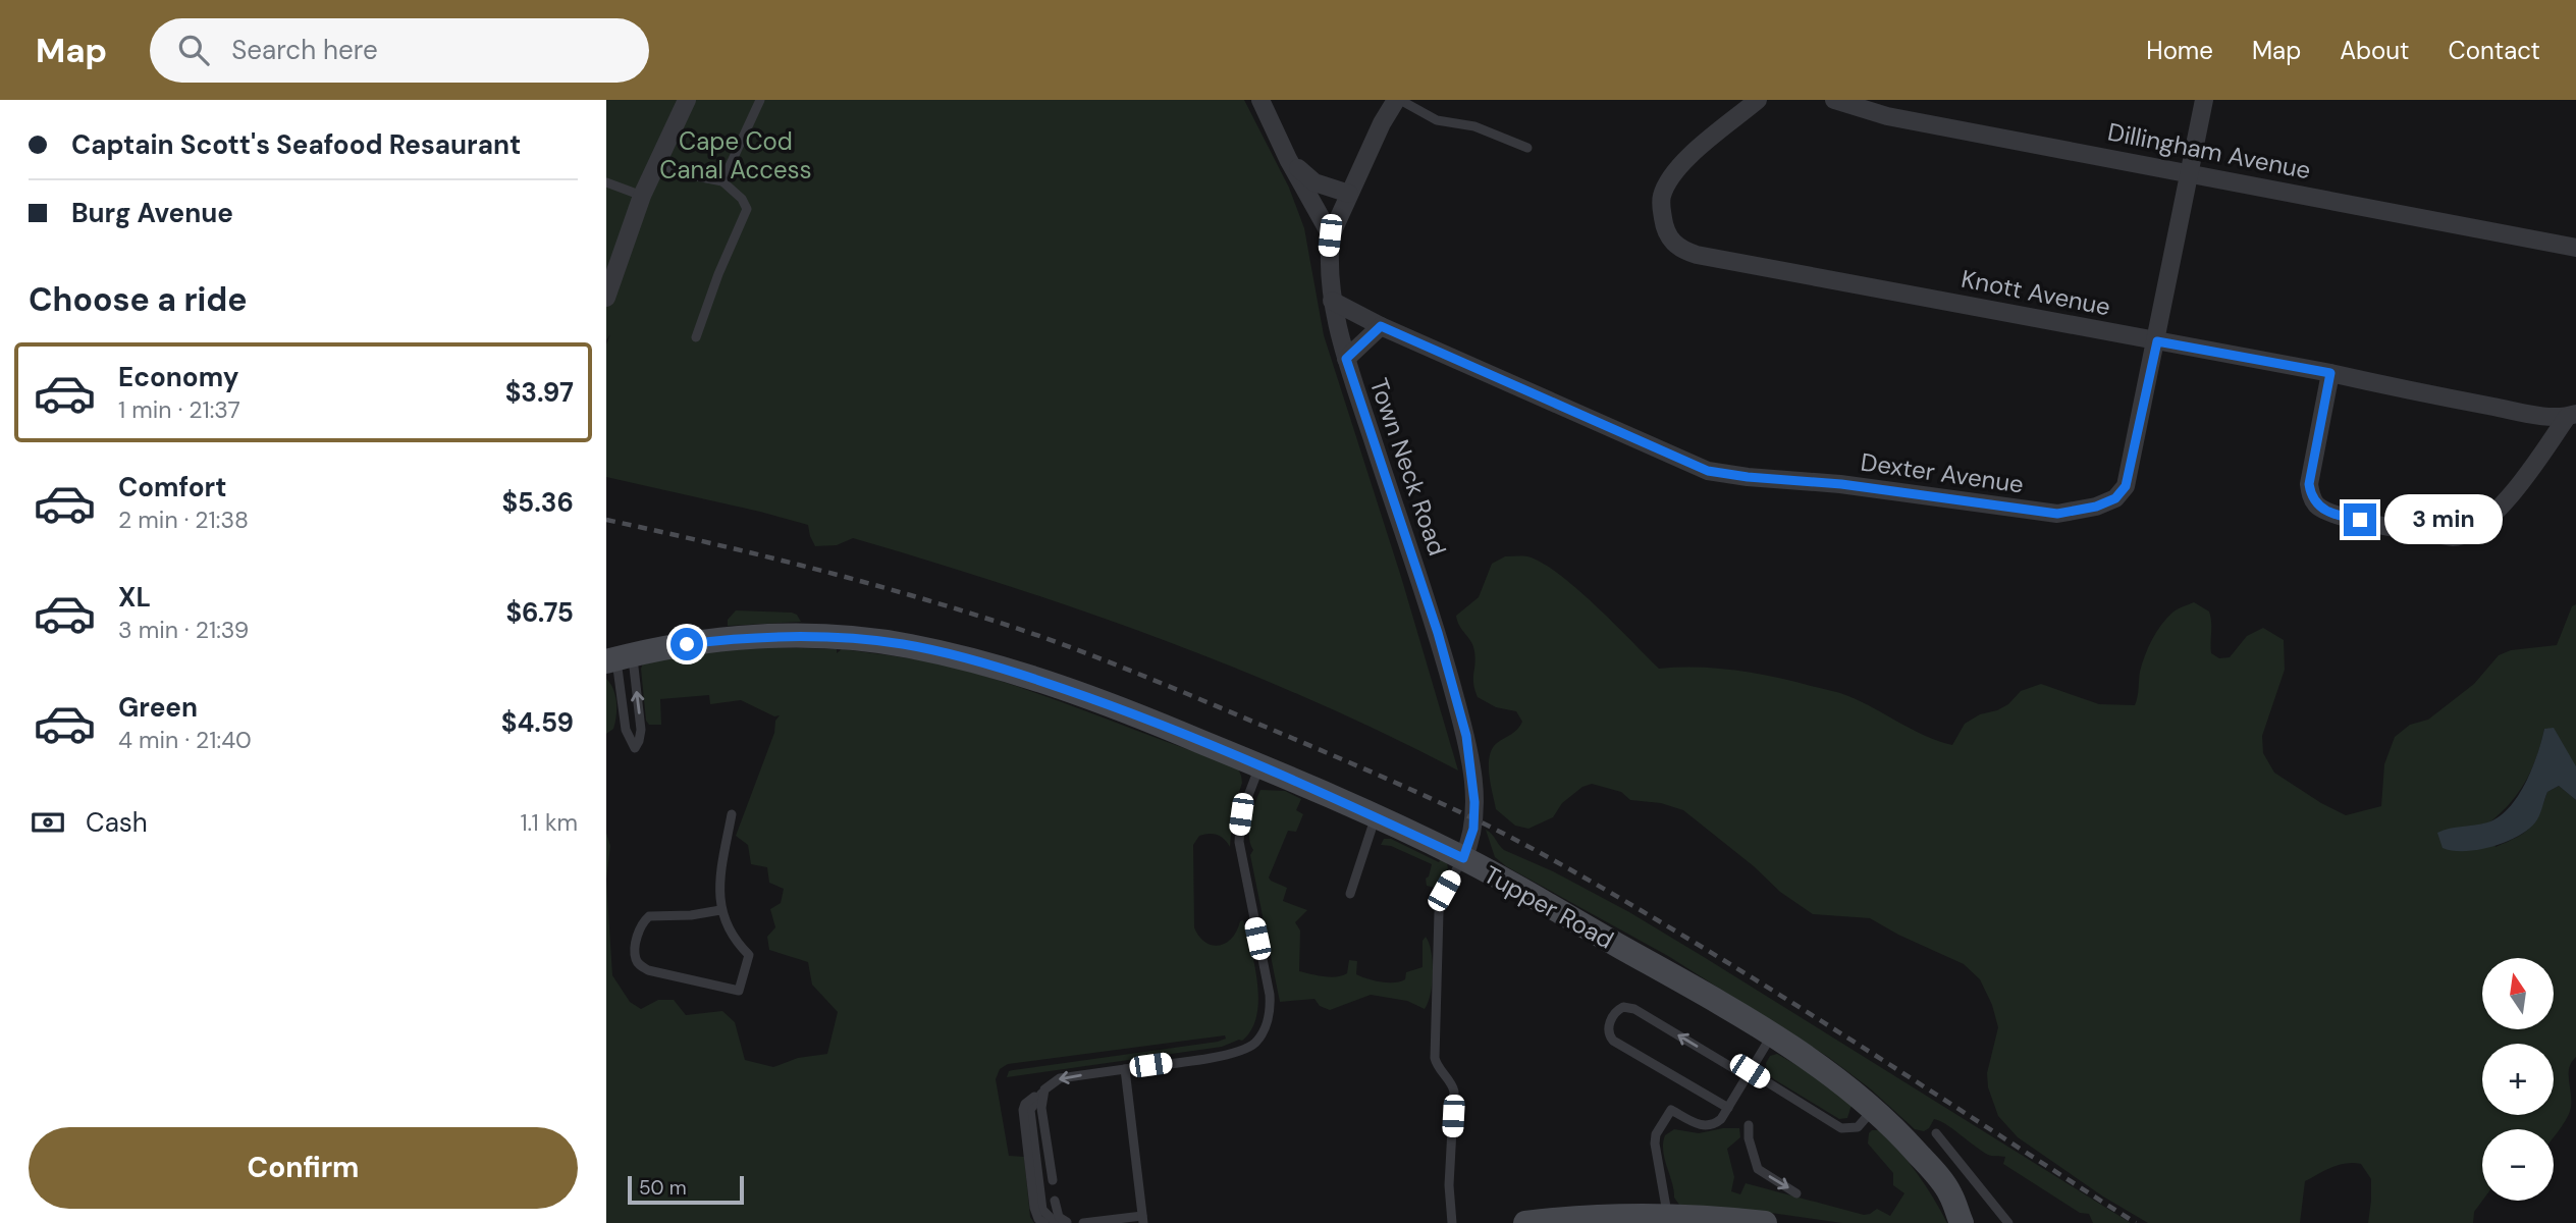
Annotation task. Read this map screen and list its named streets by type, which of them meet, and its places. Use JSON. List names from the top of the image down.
{
  "streets": {
    "main road": ["Tupper Road"],
    "street": [
      "Dillingham Avenue",
      "Knott Avenue",
      "Town Neck Road",
      "Dexter Avenue"
    ]
  },
  "crossings": [
    ["Dillingham Avenue", "Dexter Avenue"],
    ["Knott Avenue", "Dexter Avenue"],
    ["Town Neck Road", "Dexter Avenue"],
    ["Town Neck Road", "Tupper Road"]
  ],
  "parks": ["Cape Cod Canal Access"],
  "scale_bar": "50 m",
  "north": "top",
  "page": {
    "header": "Map",
    "search": "Search here",
    "nav": [
      "Home",
      "Map",
      "About",
      "Contact"
    ],
    "banner": ["Captain Scott's Seafood Resaurant", "Burg Avenue"],
    "heading": "Choose a ride",
    "list": [
      {
        "name": "Economy",
        "note": "1 min · 21:37",
        "value": "$3.97"
      },
      {
        "name": "Comfort",
        "note": "2 min · 21:38",
        "value": "$5.36"
      },
      {
        "name": "XL",
        "note": "3 min · 21:39",
        "value": "$6.75"
      },
      {
        "name": "Green",
        "note": "4 min · 21:40",
        "value": "$4.59"
      }
    ],
    "bubble": "3 min",
    "pay": ["Cash", "1.1 km"],
    "map_buttons": ["+", "−"],
    "buttons": "Confirm",
    "scale": "50 m"
  }
}
